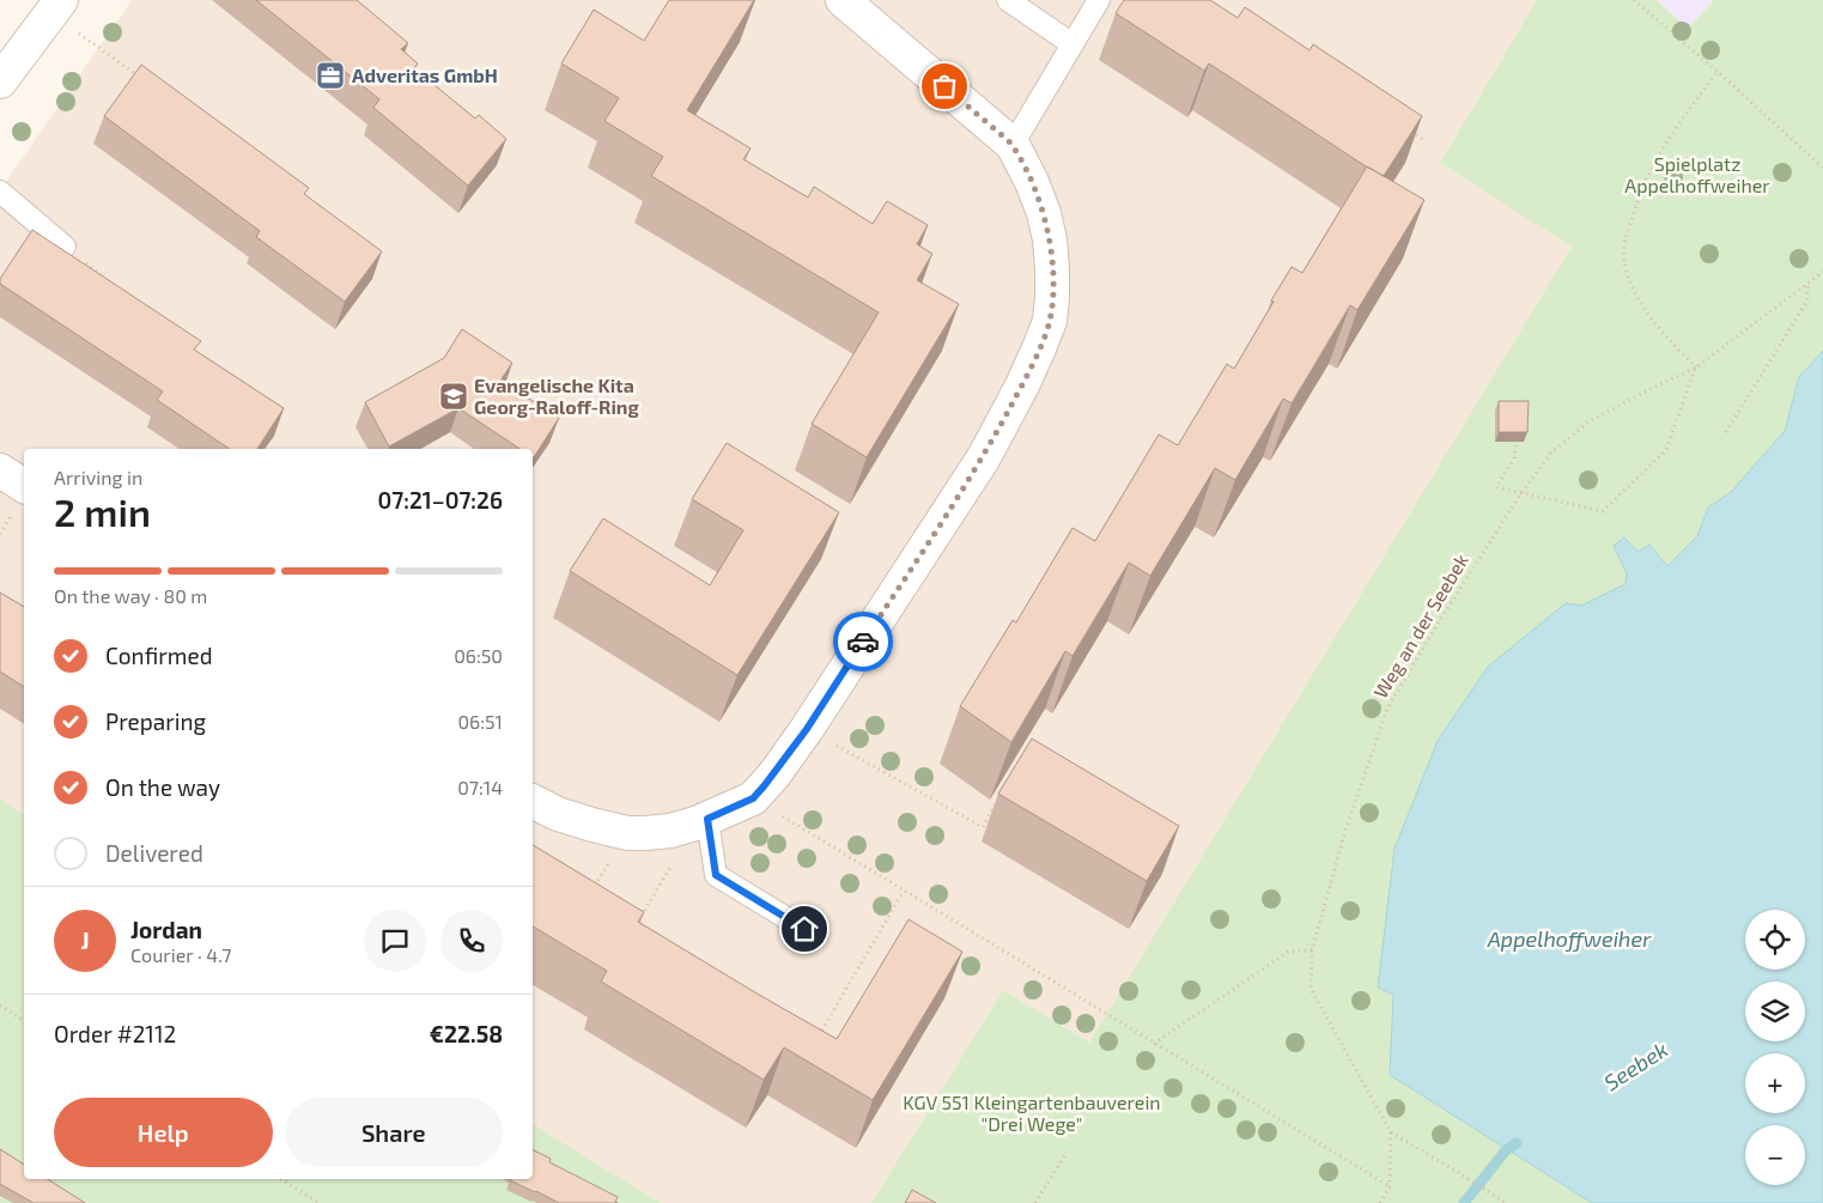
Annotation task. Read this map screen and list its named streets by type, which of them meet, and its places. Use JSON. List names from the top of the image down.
{
  "streets": {
    "path": ["Weg an der Seebek"]
  },
  "water": ["Appelhoffweiher", "Seebek"],
  "parks": ["Spielplatz Appelhoffweiher", "KGV 551 Kleingartenbauverein \"Drei Wege\""],
  "places": {
    "office": ["Adveritas GmbH"],
    "school or university": ["Evangelische Kita Georg-Raloff-Ring"]
  },
  "page": {
    "heading": ["2 min", "Arriving in", "07:21–07:26"],
    "panel": [
      "Jordan",
      "Courier · 4.7",
      "Order #2112",
      "€22.58"
    ],
    "bar": "On the way · 80 m",
    "list": [
      ["Confirmed", "06:50"],
      ["Preparing", "06:51"],
      ["On the way", "07:14"],
      "Delivered"
    ],
    "map_buttons": ["+", "−"],
    "round": "J",
    "buttons": ["Help", "Share"]
  }
}
